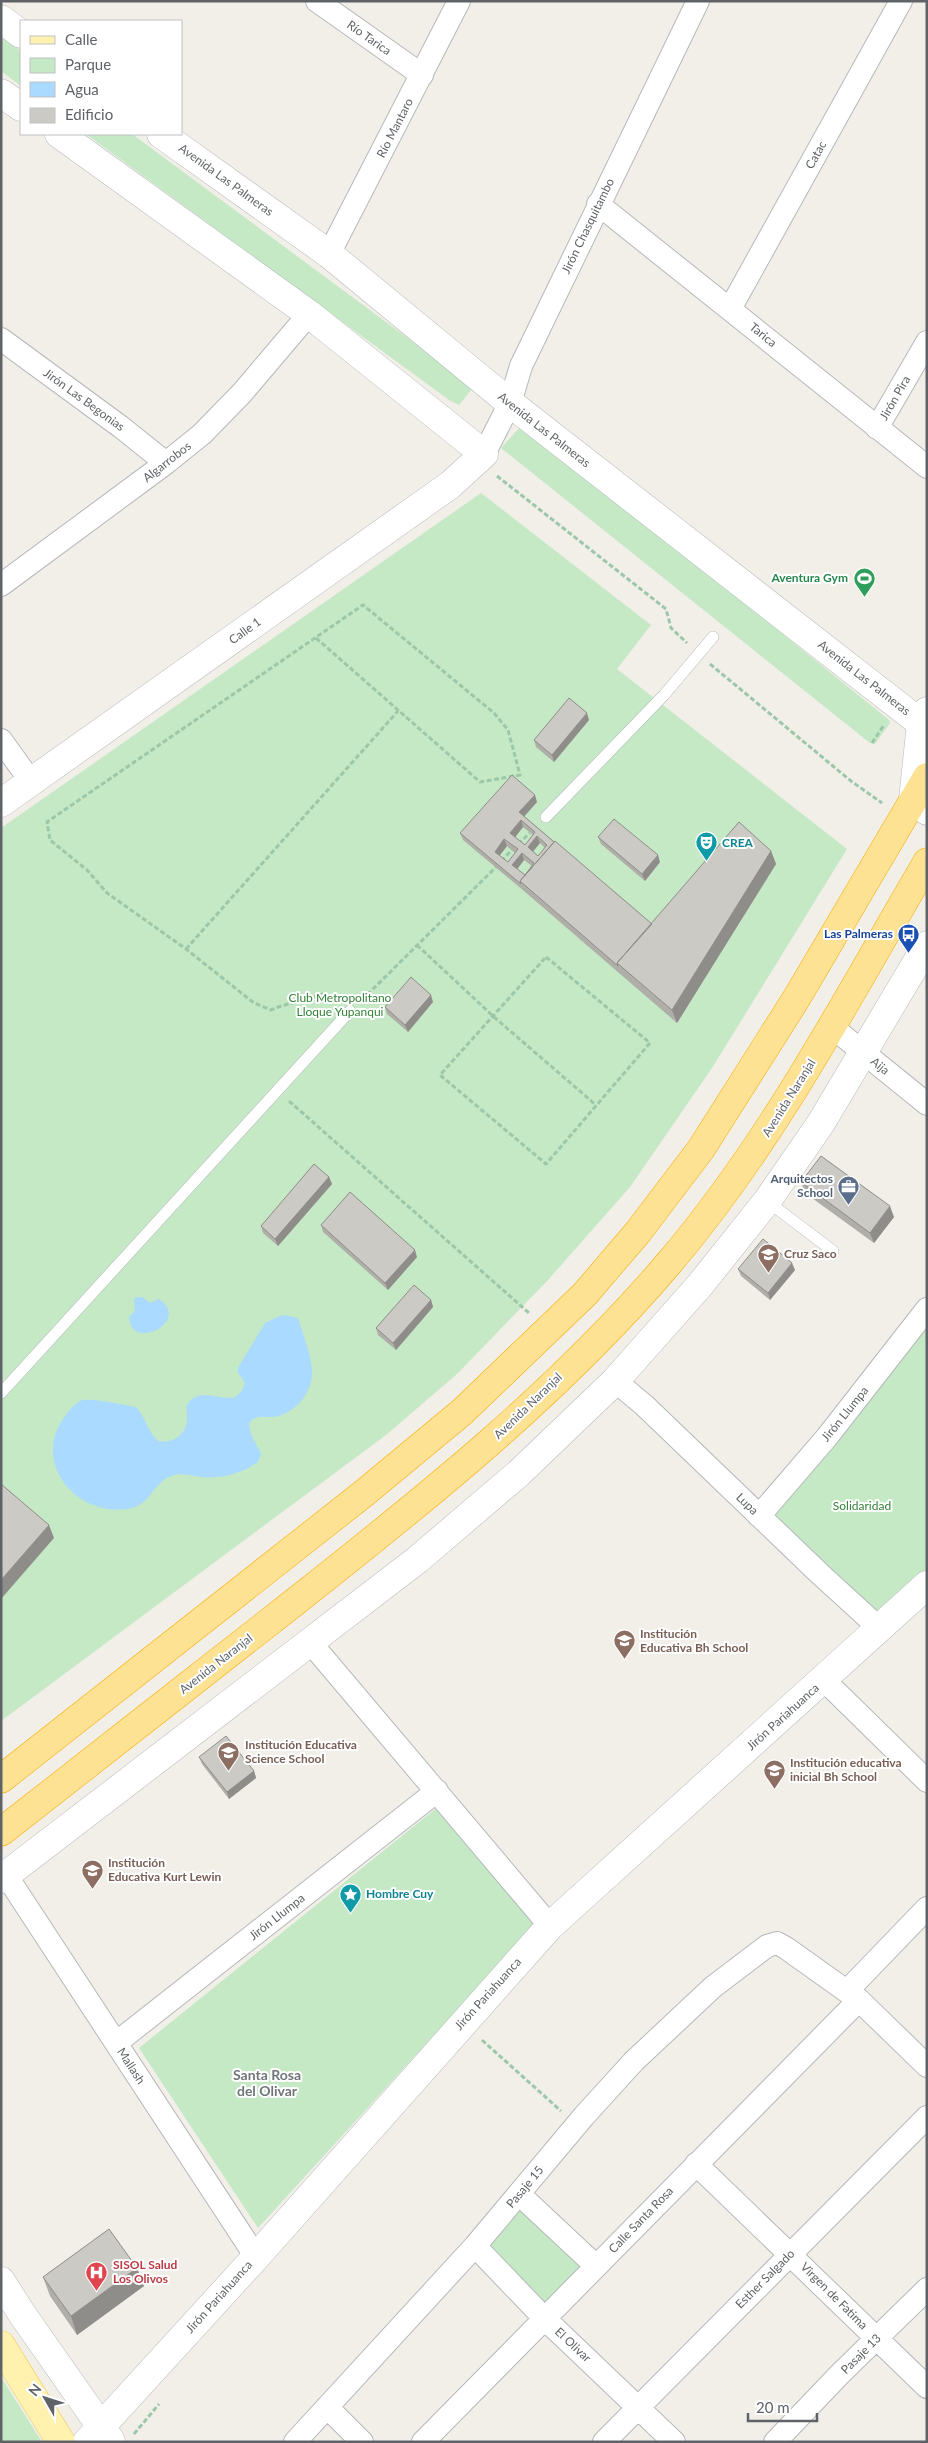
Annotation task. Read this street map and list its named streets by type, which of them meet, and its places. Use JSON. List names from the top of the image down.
{
  "streets": {
    "highway": ["Avenida Naranjal"],
    "main road": ["Avenida Las Palmeras", "Calle 1", "Jirón Pariahuanca"],
    "street": [
      "Río Tarica",
      "Río Mantaro",
      "Catac",
      "Jirón Chasquitambo",
      "Tarica",
      "Jirón Pira",
      "Jirón Las Begonias",
      "Algarrobos",
      "Aija",
      "Jirón Llumpa",
      "Lupa",
      "Mallash",
      "Pasaje 15",
      "Calle Santa Rosa",
      "Esther Salgado",
      "Virgen de Fatima",
      "El Olivar",
      "Pasaje 13"
    ]
  },
  "crossings": [
    ["Río Tarica", "Río Mantaro"],
    ["Río Mantaro", "Avenida Las Palmeras"],
    ["Catac", "Tarica"],
    ["Avenida Las Palmeras", "Jirón Chasquitambo"],
    ["Jirón Chasquitambo", "Tarica"],
    ["Jirón Chasquitambo", "Calle 1"],
    ["Tarica", "Jirón Pira"],
    ["Jirón Las Begonias", "Algarrobos"],
    ["Aija", "Avenida Naranjal"],
    ["Jirón Llumpa", "Lupa"],
    ["Jirón Llumpa", "Mallash"],
    ["Lupa", "Jirón Pariahuanca"],
    ["Jirón Pariahuanca", "Mallash"],
    ["Pasaje 15", "Calle Santa Rosa"],
    ["Pasaje 15", "El Olivar"],
    ["Calle Santa Rosa", "Virgen de Fatima"],
    ["Calle Santa Rosa", "El Olivar"],
    ["Esther Salgado", "Virgen de Fatima"],
    ["Esther Salgado", "El Olivar"],
    ["Virgen de Fatima", "Pasaje 13"]
  ],
  "districts": ["Santa Rosa del Olivar"],
  "parks": ["Club Metropolitano Lloque Yupanqui", "Solidaridad"],
  "places": {
    "sports": ["Aventura Gym"],
    "theatre": ["CREA"],
    "bus stop": ["Las Palmeras"],
    "office": ["Arquitectos School"],
    "school or university": [
      "Cruz Saco",
      "Institución Educativa Bh School",
      "Institución Educativa Science School",
      "Institución educativa inicial Bh School",
      "Institución Educativa Kurt Lewin"
    ],
    "place": ["Hombre Cuy"],
    "hospital": ["SISOL Salud Los Olivos"]
  },
  "legend": [
    "Calle",
    "Parque",
    "Agua",
    "Edificio"
  ],
  "scale_bar": "20 m",
  "north": "top left"
}
